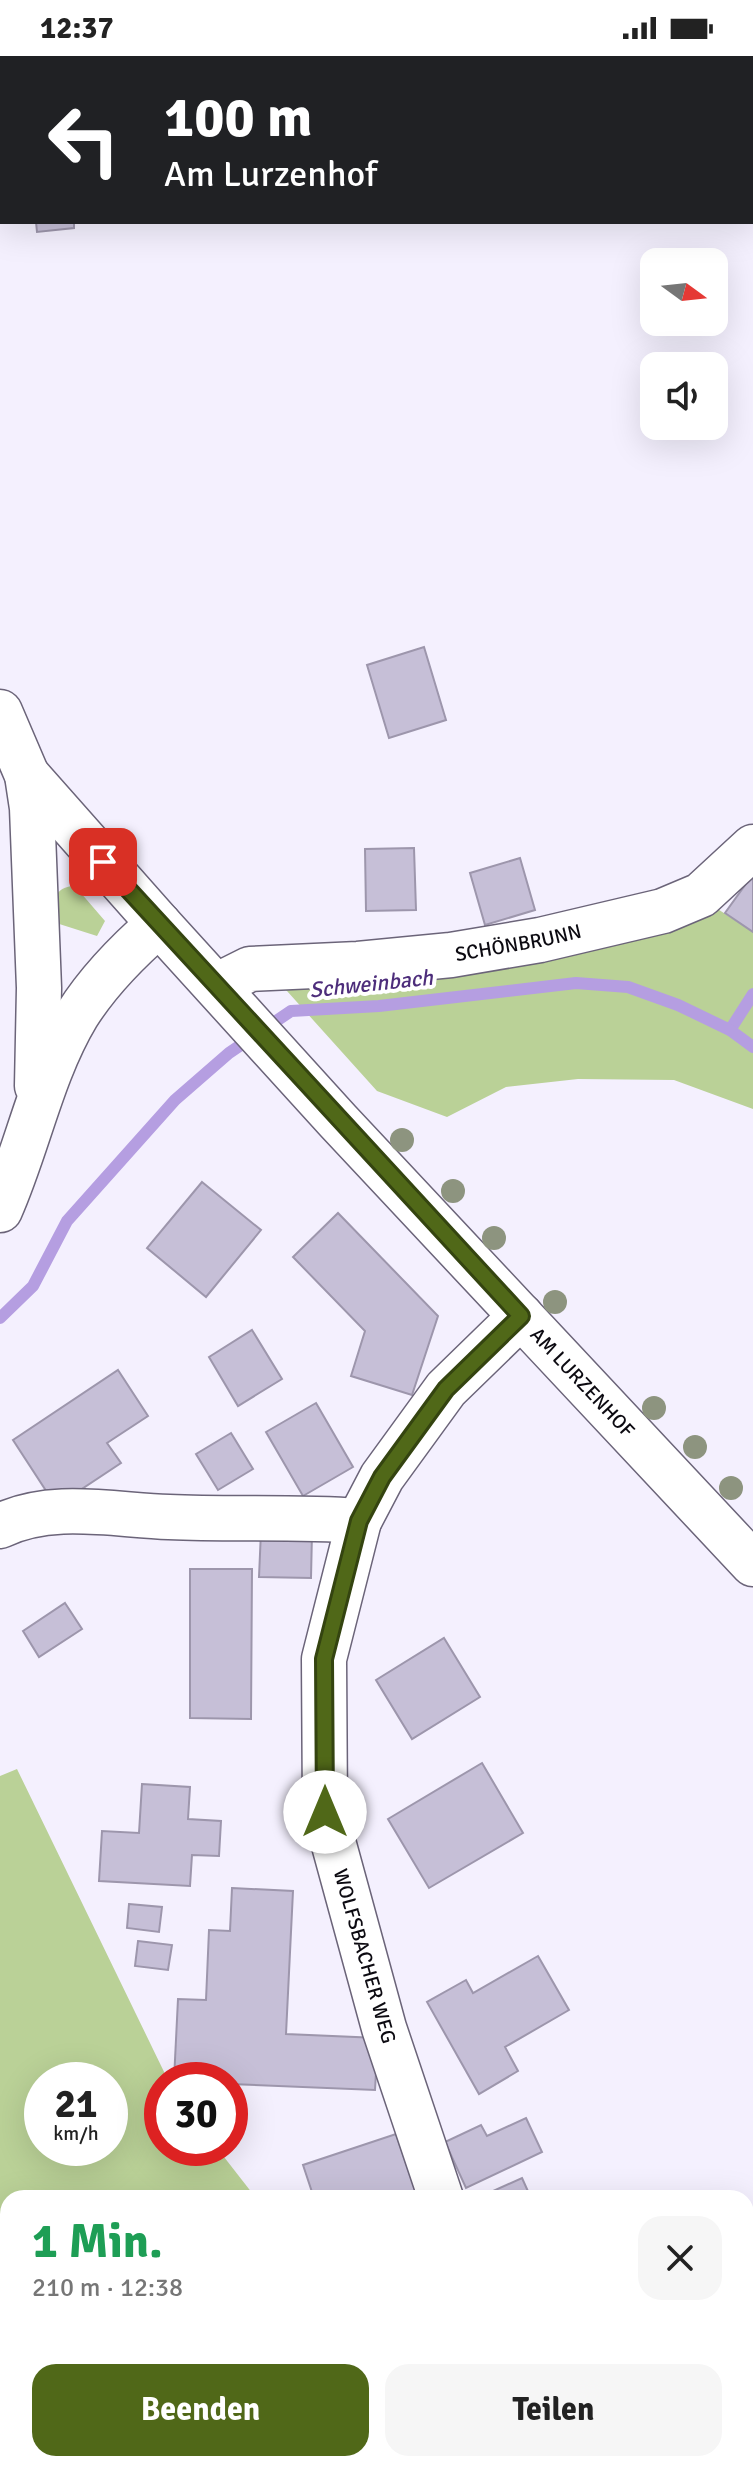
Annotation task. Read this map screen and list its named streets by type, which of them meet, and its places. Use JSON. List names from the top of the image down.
{
  "streets": {
    "street": ["SCHÖNBRUNN", "AM LURZENHOF", "WOLFSBACHER WEG"]
  },
  "crossings": [
    ["SCHÖNBRUNN", "AM LURZENHOF"],
    ["AM LURZENHOF", "WOLFSBACHER WEG"]
  ],
  "water": ["Schweinbach"],
  "north": "right",
  "page": {
    "status": "12:37",
    "turn": ["100 m", "Am Lurzenhof"],
    "speed": "21 km/h",
    "limit": "30",
    "heading": ["1 Min.", "210 m · 12:38"],
    "buttons": ["Beenden", "Teilen"]
  }
}
